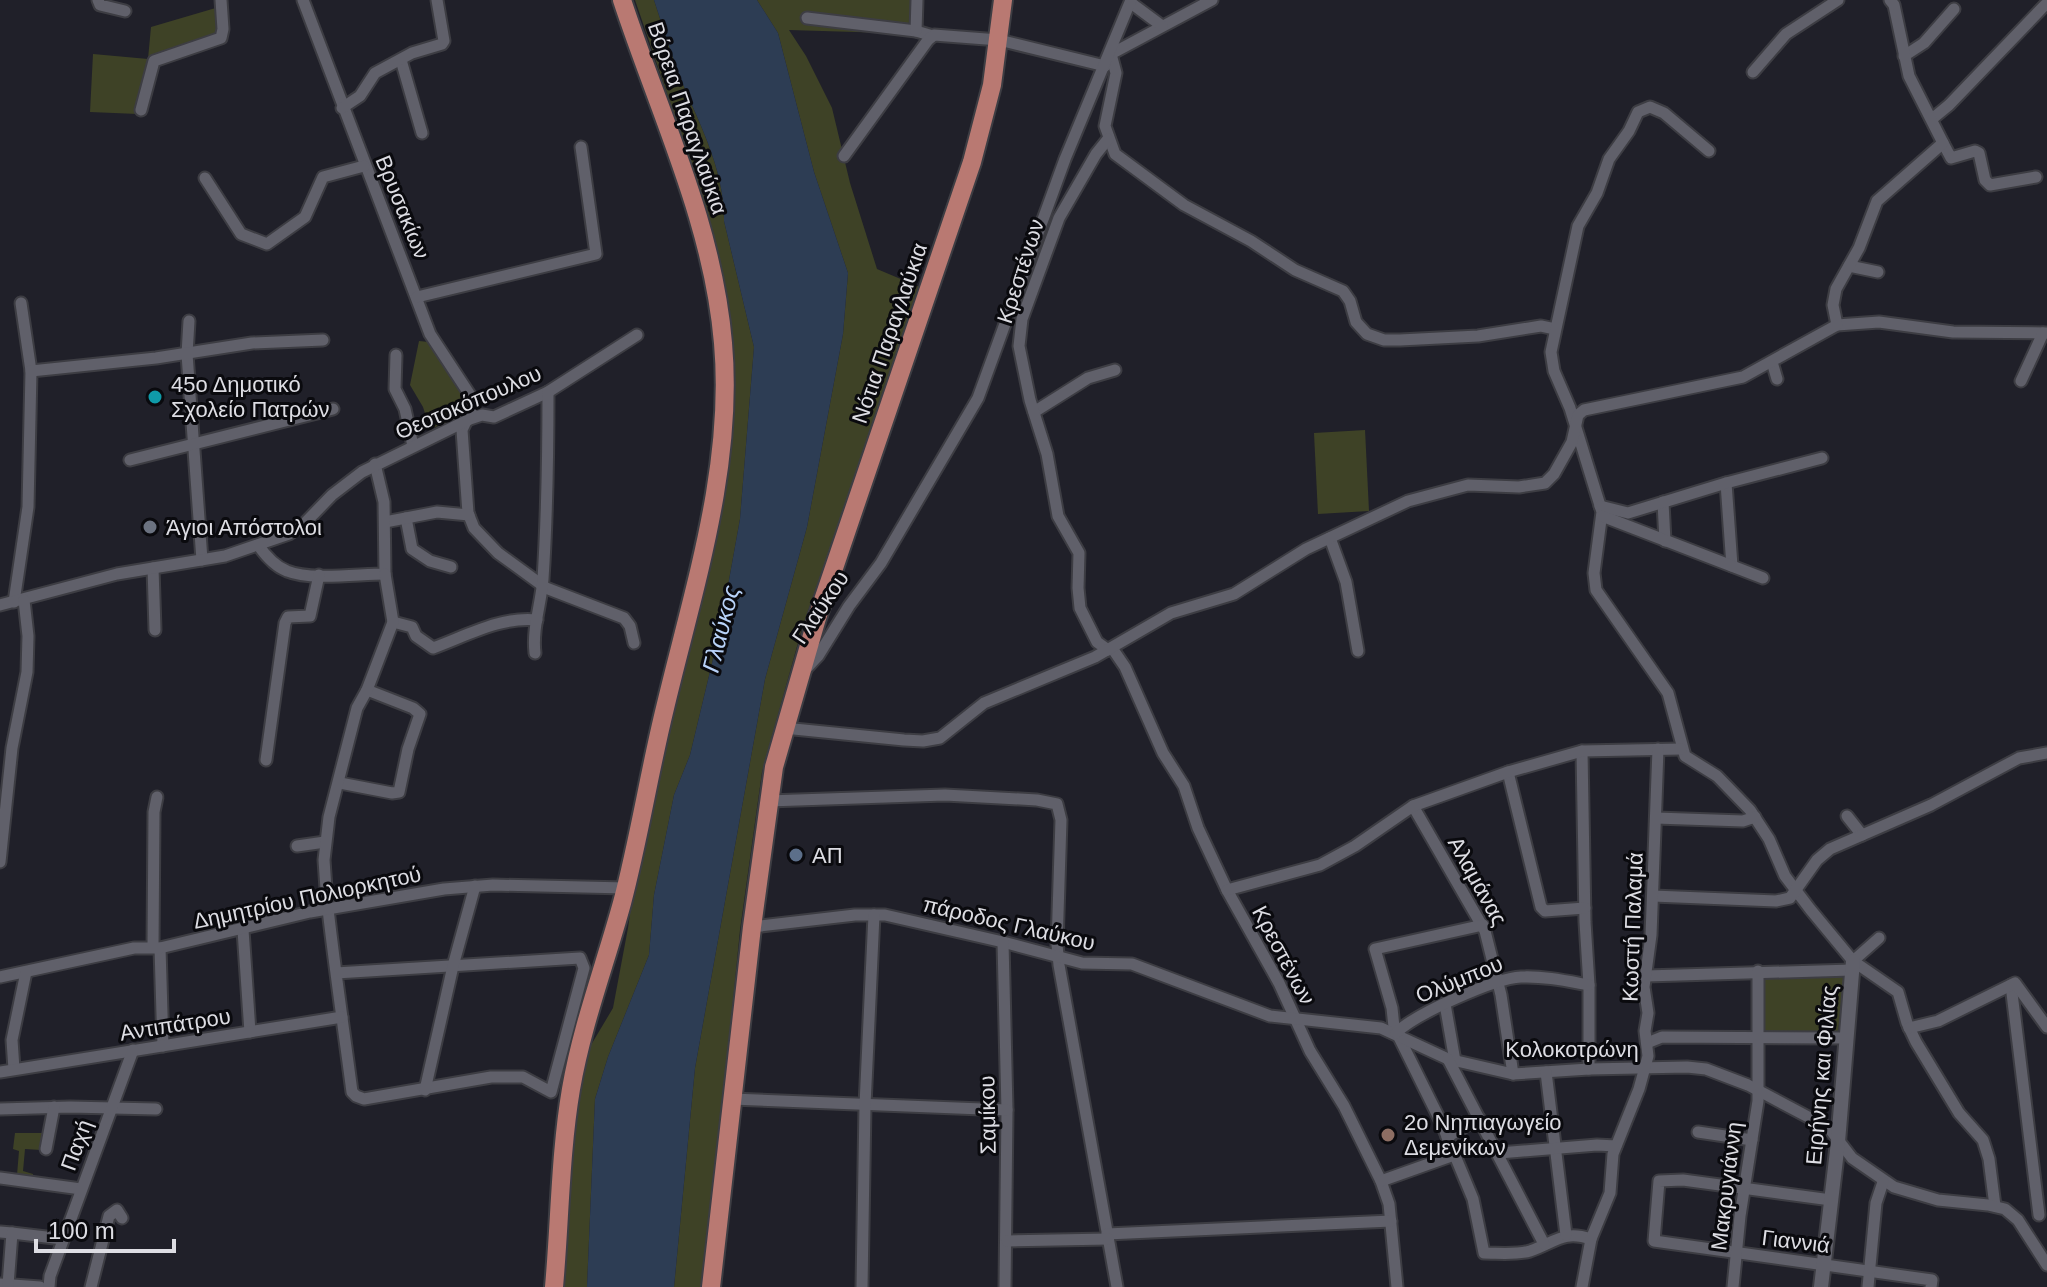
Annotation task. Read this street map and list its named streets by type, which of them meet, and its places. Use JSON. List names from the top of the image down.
{
  "streets": {
    "main road": ["Βόρεια Παραγλαύκια", "Νότια Παραγλαύκια", "Γλαύκου"],
    "street": [
      "Βρυσακίων",
      "Κρεστένων",
      "Θεοτοκόπουλου",
      "Αλαμάνας",
      "Δημητρίου Πολιορκητού",
      "πάροδος Γλαύκου",
      "Κωστή Παλαμά",
      "Ολύμπου",
      "Αντιπάτρου",
      "Κολοκοτρώνη",
      "Ειρήνης και Φιλίας",
      "Σαμίκου",
      "Παχή",
      "Μακρυγιάννη",
      "Γιαννιά"
    ]
  },
  "crossings": [
    ["Βόρεια Παραγλαύκια", "Δημητρίου Πολιορκητού"],
    ["Βρυσακίων", "Θεοτοκόπουλου"],
    ["Κρεστένων", "πάροδος Γλαύκου"],
    ["Κρεστένων", "Κολοκοτρώνη"],
    ["Νότια Παραγλαύκια", "Γλαύκου"],
    ["Γλαύκου", "πάροδος Γλαύκου"],
    ["Αλαμάνας", "Ολύμπου"],
    ["Αλαμάνας", "Κολοκοτρώνη"],
    ["πάροδος Γλαύκου", "Κολοκοτρώνη"],
    ["πάροδος Γλαύκου", "Σαμίκου"],
    ["Κωστή Παλαμά", "Κολοκοτρώνη"],
    ["Ολύμπου", "Κολοκοτρώνη"],
    ["Αντιπάτρου", "Παχή"],
    ["Κολοκοτρώνη", "Ειρήνης και Φιλίας"],
    ["Κολοκοτρώνη", "Μακρυγιάννη"],
    ["Ειρήνης και Φιλίας", "Γιαννιά"],
    ["Μακρυγιάννη", "Γιαννιά"]
  ],
  "water": ["Γλαύκος"],
  "places": [
    "45ο Δημοτικό Σχολείο Πατρών",
    "Άγιοι Απόστολοι",
    "ΑΠ",
    "2ο Νηπιαγωγείο Δεμενίκων"
  ],
  "scale_bar": "100 m"
}
